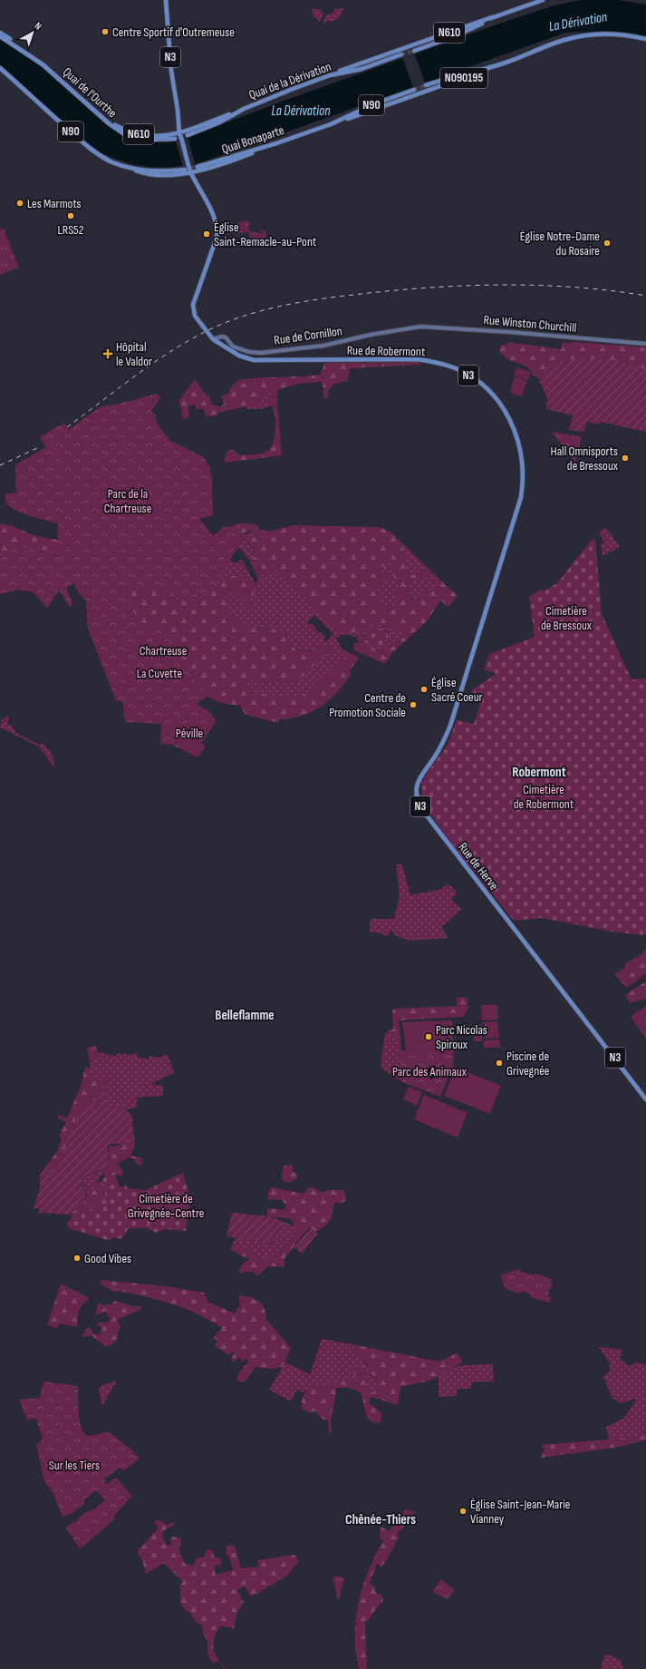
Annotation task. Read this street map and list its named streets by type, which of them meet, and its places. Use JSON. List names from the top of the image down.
{
  "streets": {
    "main road": [
      "N610",
      "N3",
      "N090195",
      "Quai de la Dérivation",
      "Quai de l'Ourthe",
      "N90",
      "Quai Bonaparte",
      "Rue Winston Churchill",
      "Rue de Cornillon",
      "Rue de Robermont",
      "Rue de Herve"
    ]
  },
  "crossings": [
    ["N610", "N3"],
    ["N610", "Quai de la Dérivation"],
    ["N610", "Quai de l'Ourthe"],
    ["N3", "Rue de Cornillon"],
    ["N3", "Rue de Robermont"],
    ["N090195", "Quai Bonaparte"],
    ["Rue Winston Churchill", "Rue de Cornillon"],
    ["Rue de Cornillon", "Rue de Robermont"],
    ["Rue de Robermont", "Rue de Herve"]
  ],
  "districts": ["Robermont", "Belleflamme", "Chênée-Thiers"],
  "water": ["La Dérivation"],
  "parks": [
    "Parc de la Chartreuse",
    "Cimetière de Bressoux",
    "Chartreuse",
    "La Cuvette",
    "Péville",
    "Cimetière de Robermont",
    "Parc des Animaux",
    "Cimetière de Grivegnée-Centre",
    "Sur les Tiers"
  ],
  "places": {
    "other": [
      "Centre Sportif d'Outremeuse",
      "Les Marmots",
      "LRS52",
      "Église Saint-Remacle-au-Pont",
      "Église Notre-Dame du Rosaire",
      "Hall Omnisports de Bressoux",
      "Église Sacré Coeur",
      "Centre de Promotion Sociale",
      "Parc Nicolas Spiroux",
      "Piscine de Grivegnée",
      "Good Vibes",
      "Église Saint-Jean-Marie Vianney"
    ],
    "health": ["Hôpital le Valdor"]
  },
  "north": "top right"
}
